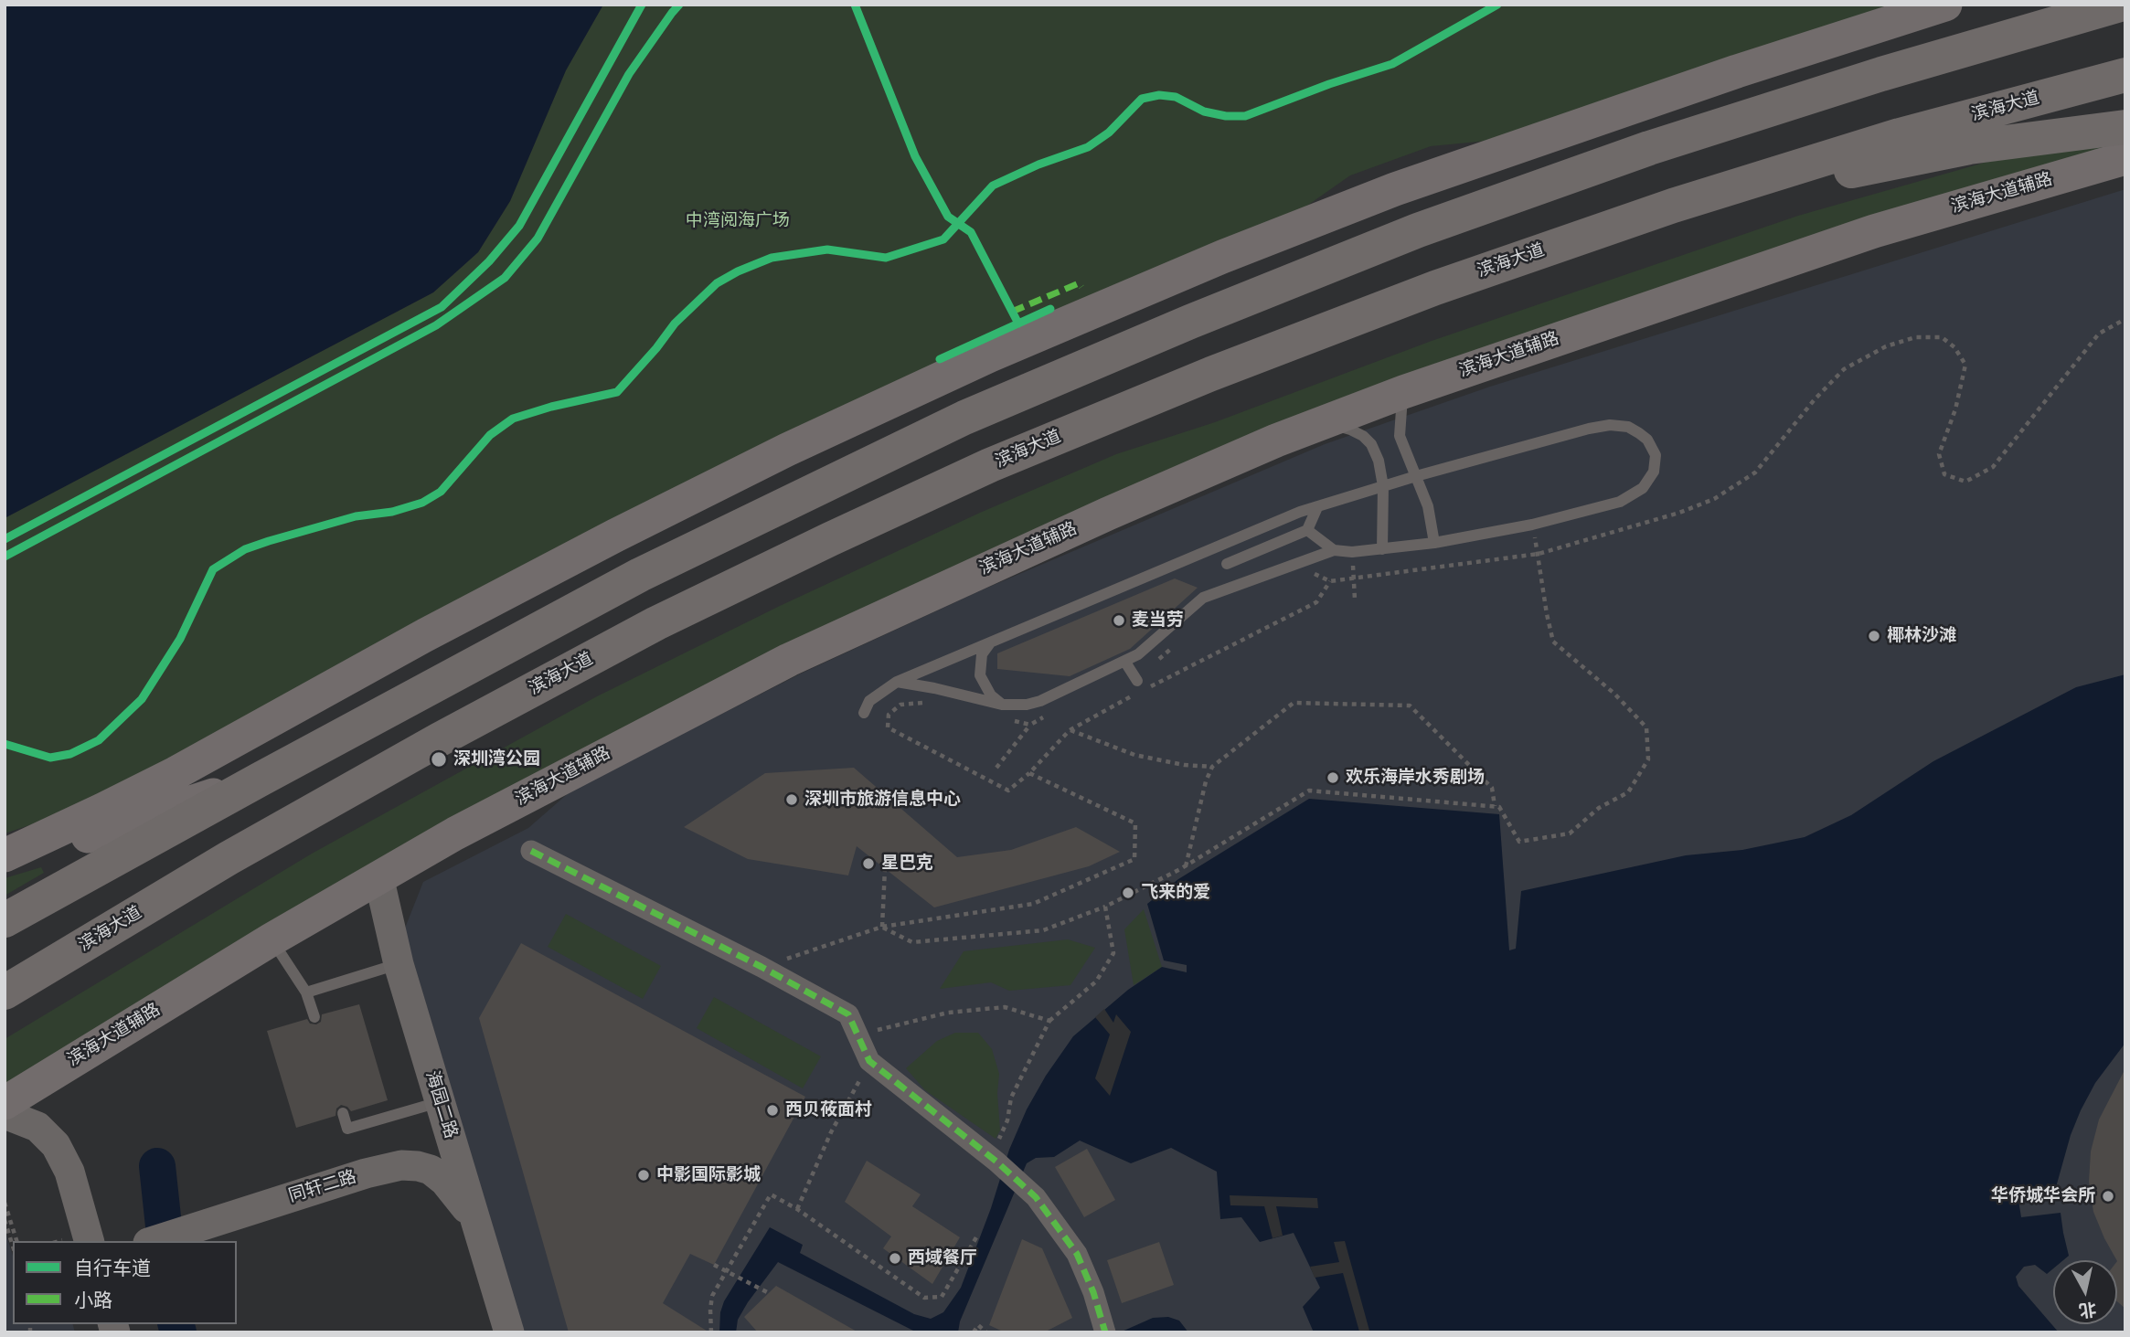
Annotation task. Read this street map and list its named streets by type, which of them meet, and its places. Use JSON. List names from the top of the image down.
{
  "streets": {
    "highway": ["滨海大道"],
    "main road": ["滨海大道辅路"],
    "street": ["海园二路", "同轩二路"]
  },
  "crossings": [
    ["滨海大道辅路", "海园二路"],
    ["海园二路", "同轩二路"]
  ],
  "parks": ["中湾阅海广场"],
  "places": [
    "麦当劳",
    "椰林沙滩",
    "深圳湾公园",
    "欢乐海岸水秀剧场",
    "深圳市旅游信息中心",
    "星巴克",
    "飞来的爱",
    "西贝莜面村",
    "中影国际影城",
    "华侨城华会所",
    "西域餐厅"
  ],
  "legend": ["自行车道", "小路"],
  "north": "bottom"
}
